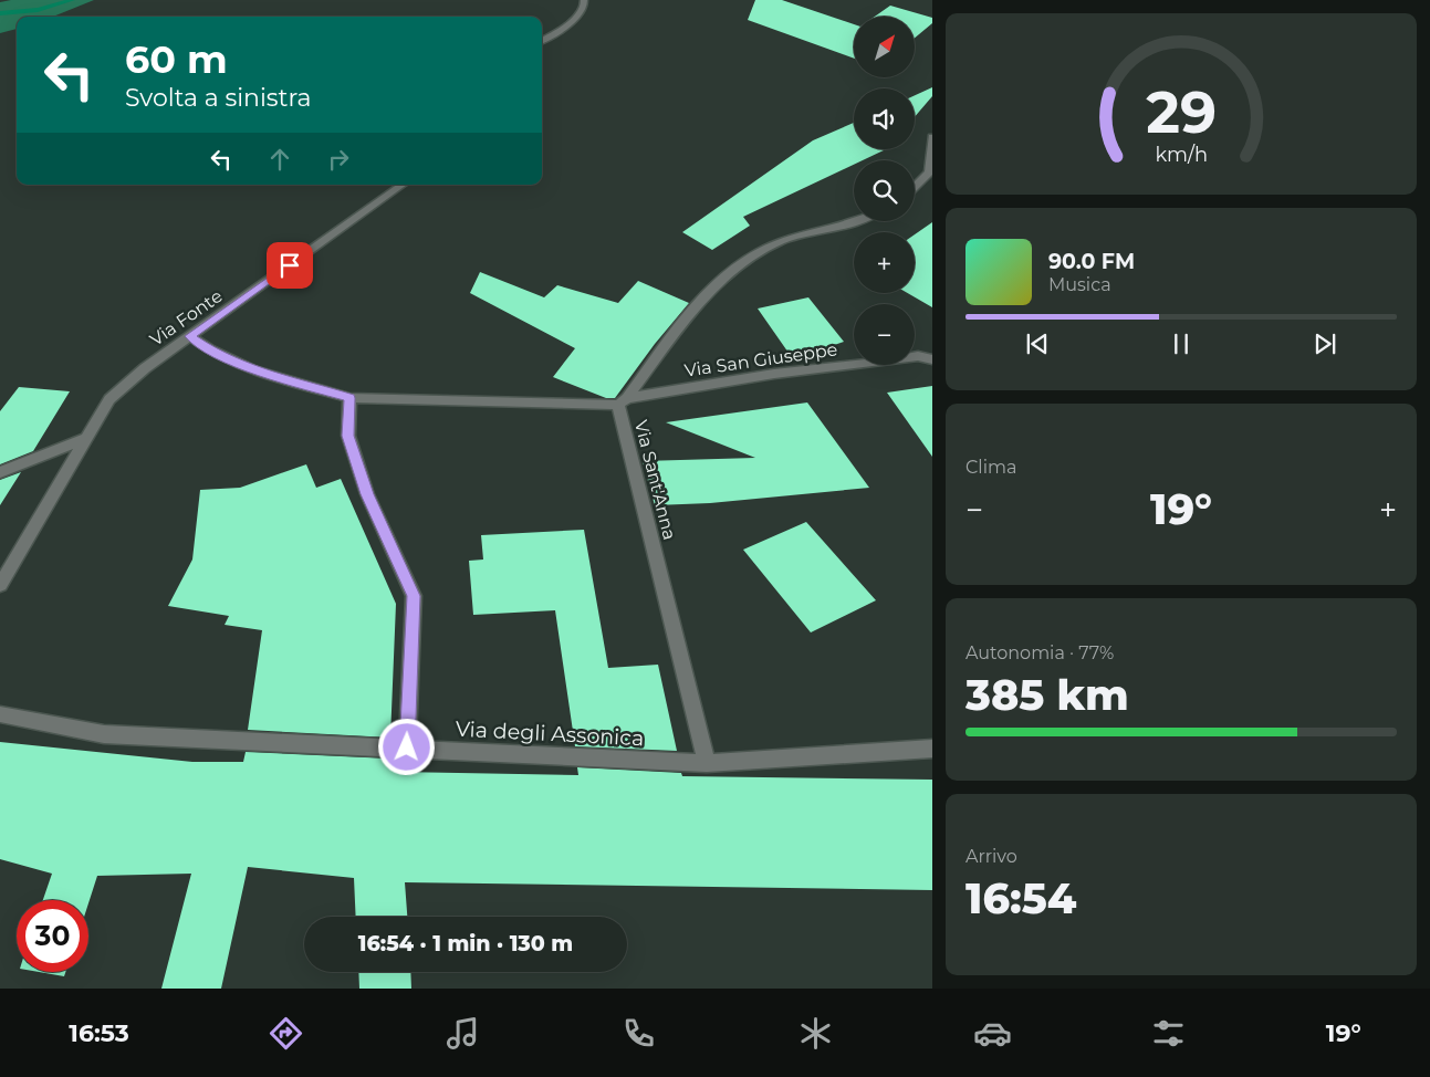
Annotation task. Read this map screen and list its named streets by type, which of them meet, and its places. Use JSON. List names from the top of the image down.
{
  "streets": {
    "street": [
      "Via Fonte",
      "Via San Giuseppe",
      "Via Sant'Anna",
      "Via degli Assonica"
    ]
  },
  "crossings": [
    ["Via Fonte", "Via San Giuseppe"],
    ["Via San Giuseppe", "Via Sant'Anna"],
    ["Via Sant'Anna", "Via degli Assonica"]
  ],
  "north": "top right",
  "page": {
    "map_buttons": ["+", "−"],
    "turn": ["60 m", "Svolta a sinistra"],
    "song": ["90.0 FM", "Musica"],
    "tile": [
      "Clima",
      ["Autonomia · 77%", "385 km"],
      ["Arrivo", "16:54"]
    ],
    "heat": ["−", "19°", "+"],
    "limit": "30",
    "trip": "16:54 · 1 min · 130 m",
    "tabs": ["16:53", "19°"],
    "gauge": ["29", "km/h"]
  }
}
